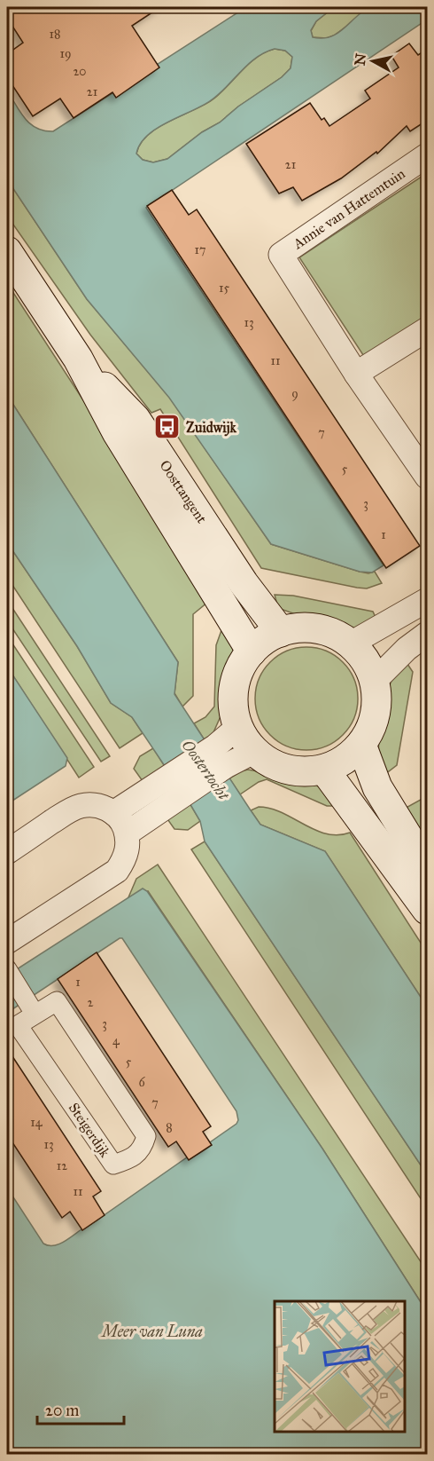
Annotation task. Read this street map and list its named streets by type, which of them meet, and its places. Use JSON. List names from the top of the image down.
{
  "streets": {
    "main road": ["Oosttangent"],
    "street": ["Annie van Hattemtuin", "Steigerdijk"]
  },
  "water": ["Oostertocht", "Meer van Luna"],
  "places": {
    "bus stop": ["Zuidwijk"]
  },
  "house_numbers": [
    "18",
    "19",
    "20",
    "21",
    "21",
    "17",
    "15",
    "13",
    "11",
    "9",
    "7",
    "5",
    "3",
    "1",
    "1",
    "2",
    "3",
    "4",
    "5",
    "6",
    "7",
    "14",
    "8",
    "13",
    "12",
    "11"
  ],
  "scale_bar": "20 m",
  "north": "left"
}
